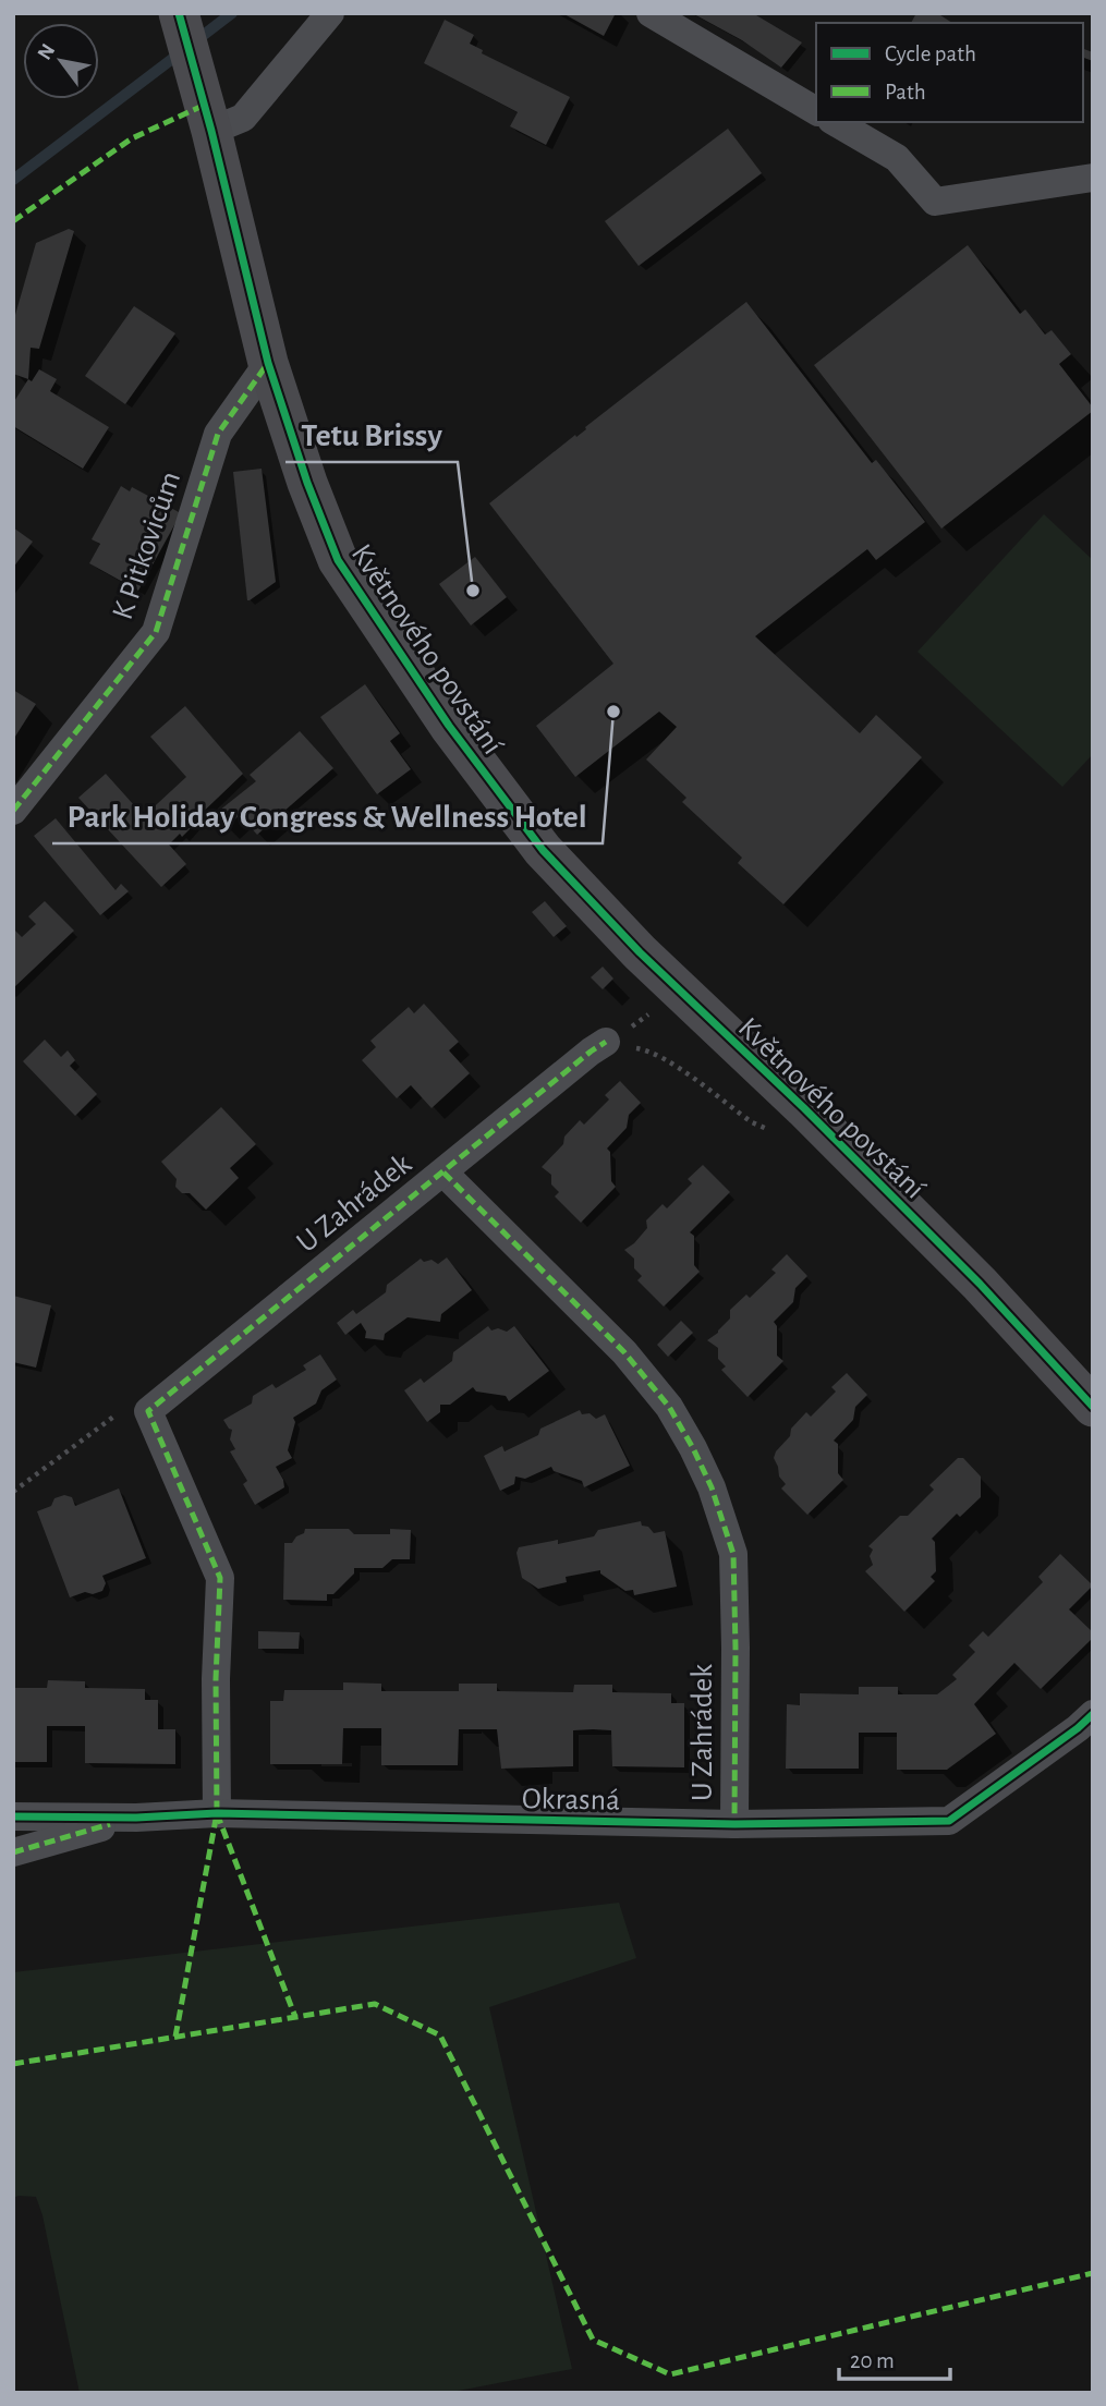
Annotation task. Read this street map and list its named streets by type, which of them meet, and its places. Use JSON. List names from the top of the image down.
{
  "streets": {
    "street": [
      "K Pitkovicům",
      "Květnového povstání",
      "U Zahrádek",
      "Okrasná"
    ]
  },
  "crossings": [
    ["K Pitkovicům", "Květnového povstání"],
    ["U Zahrádek", "Okrasná"]
  ],
  "places": ["Tetu Brissy", "Park Holiday Congress & Wellness Hotel"],
  "legend": ["Cycle path", "Path"],
  "scale_bar": "20 m",
  "north": "top left"
}
